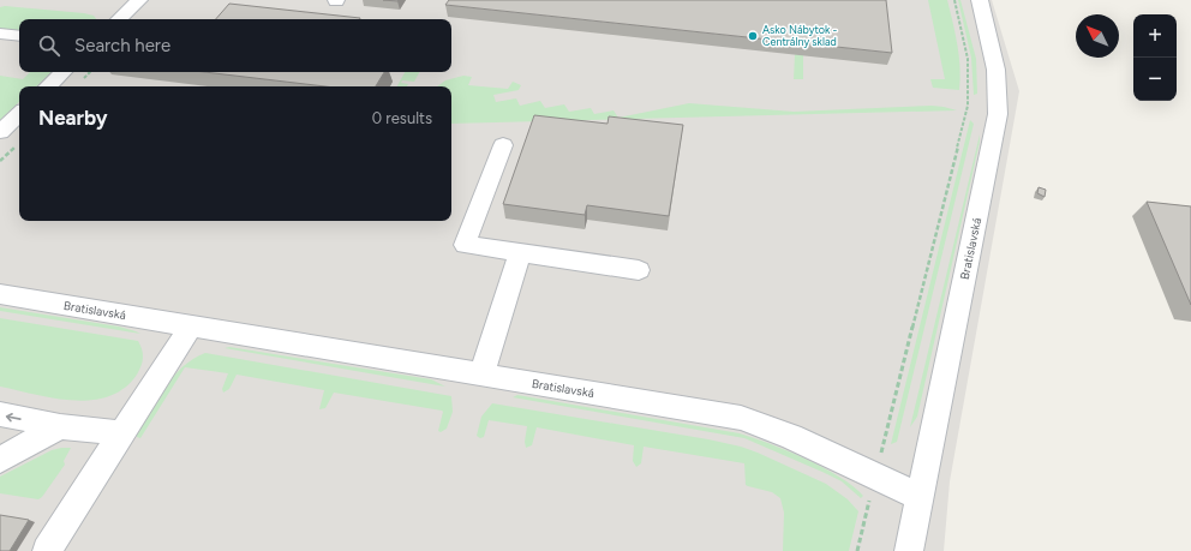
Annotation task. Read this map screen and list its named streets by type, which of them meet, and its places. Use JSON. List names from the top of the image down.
{
  "streets": {
    "lane": ["Bratislavská"]
  },
  "places": ["Asko Nábytok - Centrálny sklad"],
  "north": "top left",
  "page": {
    "map_buttons": ["+", "−"],
    "search": "Search here",
    "heading": ["Nearby", "0 results"]
  }
}
